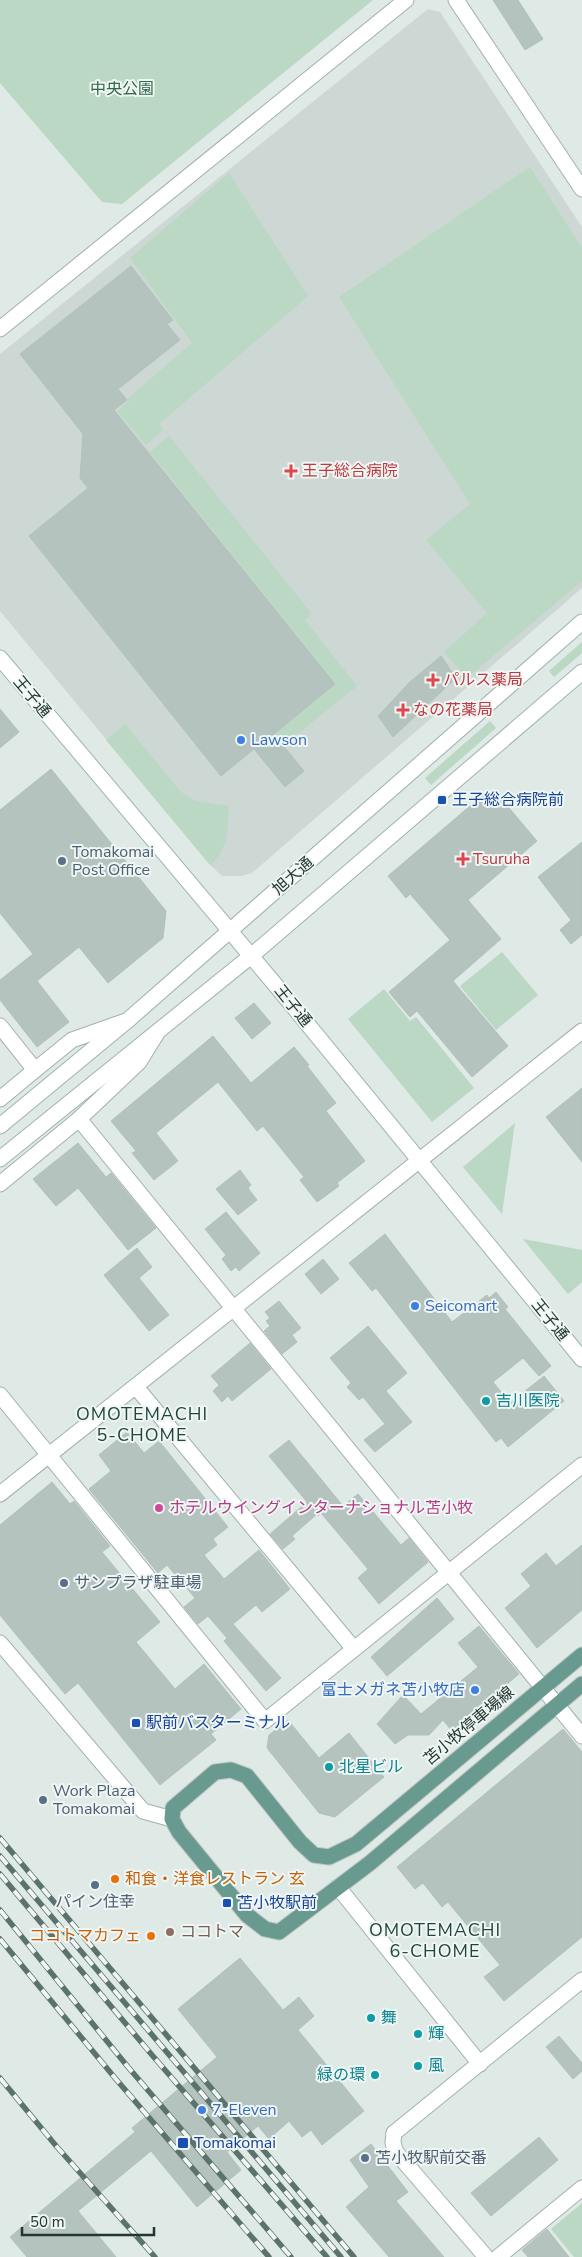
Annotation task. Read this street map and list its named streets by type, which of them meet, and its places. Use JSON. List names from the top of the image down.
{
  "streets": {
    "main road": ["苫小牧停車場線"],
    "street": ["王子通", "旭大通"]
  },
  "crossings": [
    ["王子通", "旭大通"]
  ],
  "districts": ["OMOTEMACHI 5-CHOME", "OMOTEMACHI 6-CHOME"],
  "parks": ["中央公園"],
  "places": {
    "health": [
      "王子総合病院",
      "パルス薬局",
      "なの花薬局",
      "Tsuruha"
    ],
    "other": [
      "Lawson",
      "Tomakomai Post Office",
      "Seicomart",
      "吉川医院",
      "ホテルウイングインターナショナル苫小牧",
      "サンプラザ駐車場",
      "富士メガネ苫小牧店",
      "北星ビル",
      "Work Plaza Tomakomai",
      "和食・洋食レストラン 玄",
      "パイン住幸",
      "ココトマ",
      "ココトマカフェ",
      "舞",
      "輝",
      "風",
      "緑の環",
      "7-Eleven",
      "苫小牧駅前交番"
    ],
    "transit": [
      "王子総合病院前",
      "駅前バスターミナル",
      "苫小牧駅前",
      "Tomakomai"
    ]
  },
  "scale_bar": "50 m"
}
